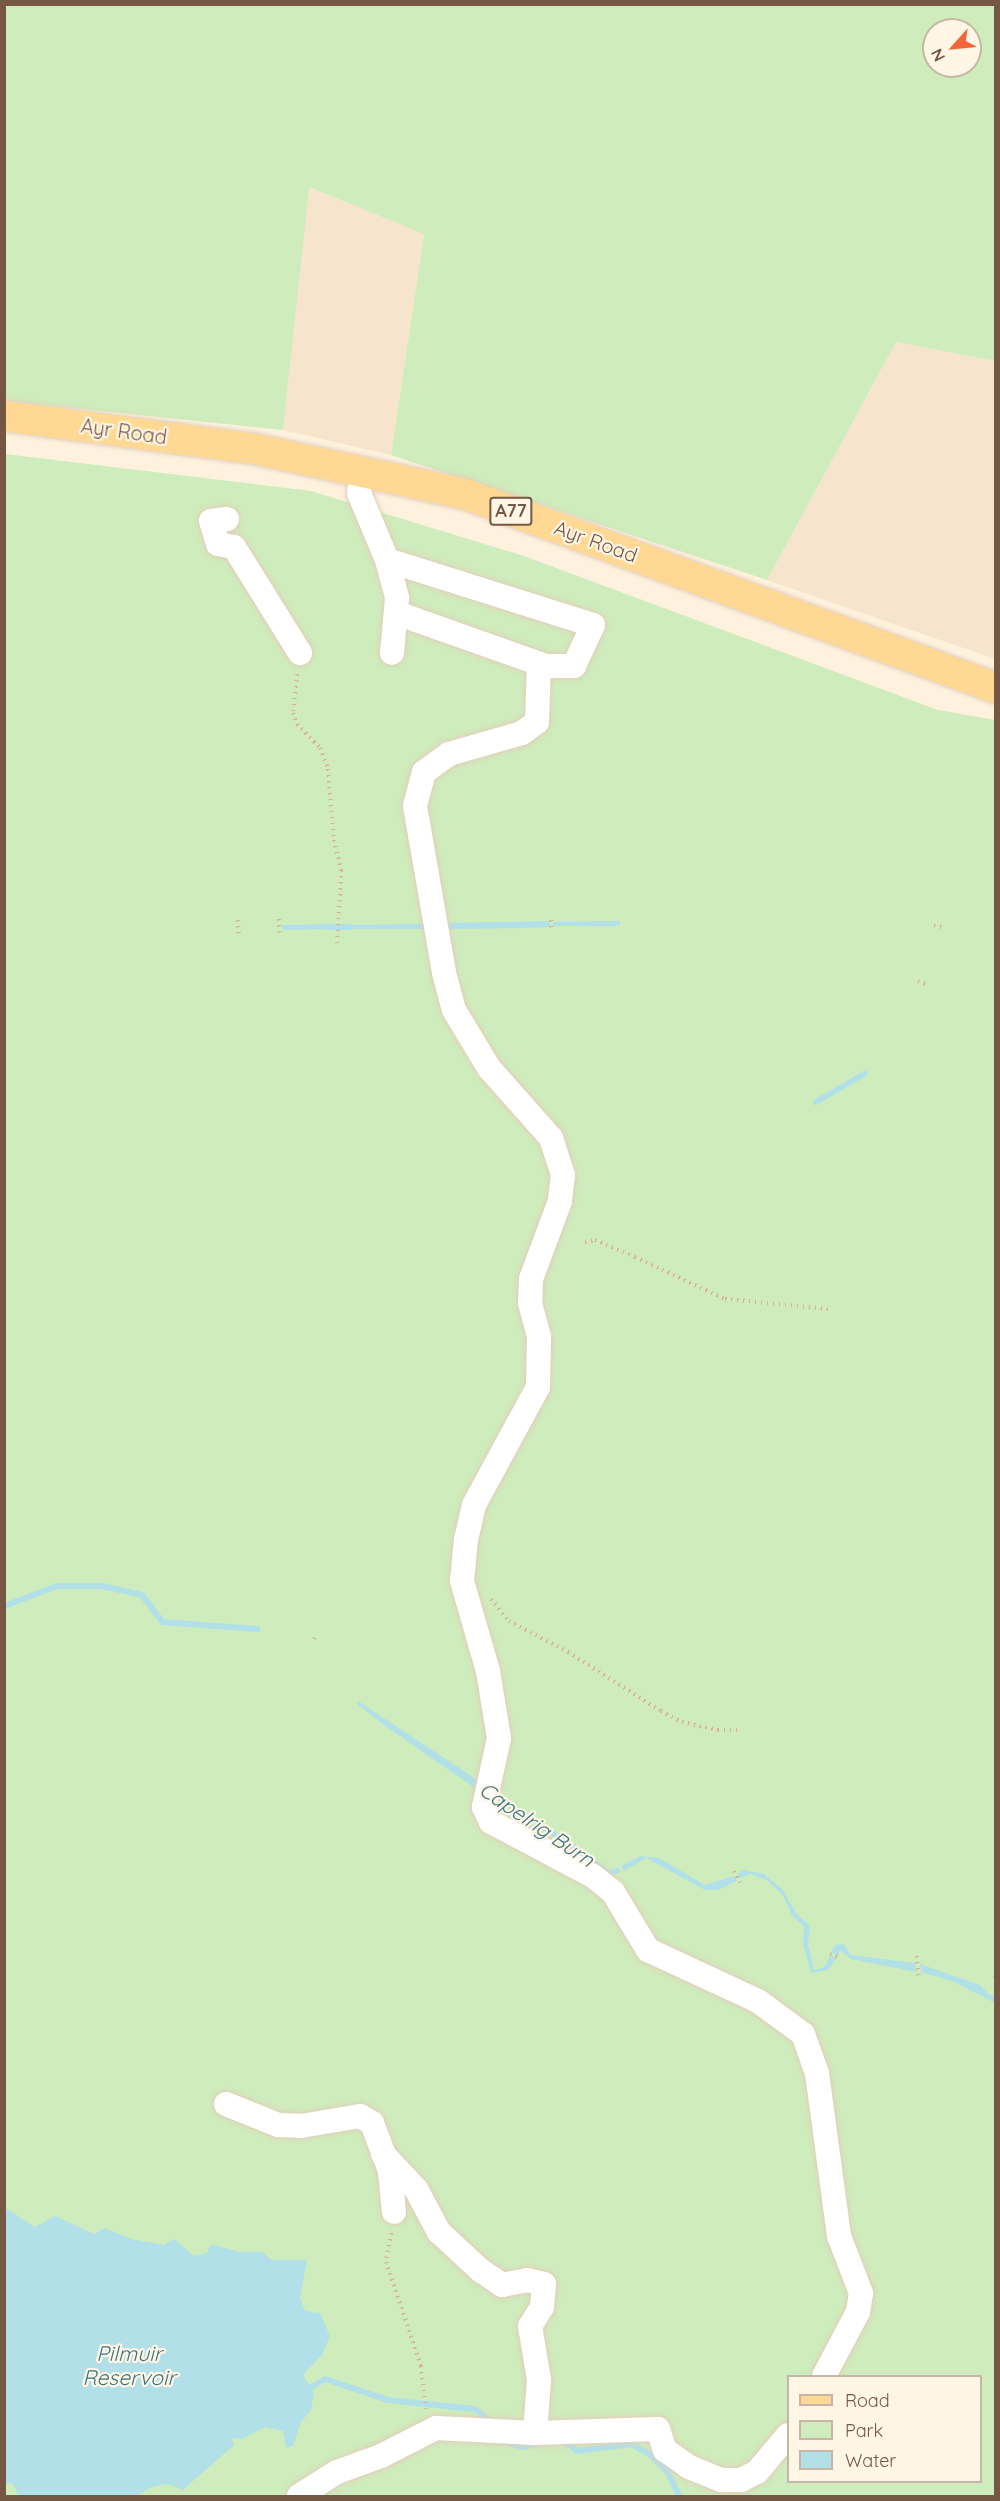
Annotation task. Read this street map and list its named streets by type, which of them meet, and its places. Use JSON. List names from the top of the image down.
{
  "streets": {
    "main road": ["Ayr Road", "A77"]
  },
  "water": ["Capelrig Burn", "Pilmuir Reservoir"],
  "legend": ["Road", "Park", "Water"],
  "north": "bottom left"
}
